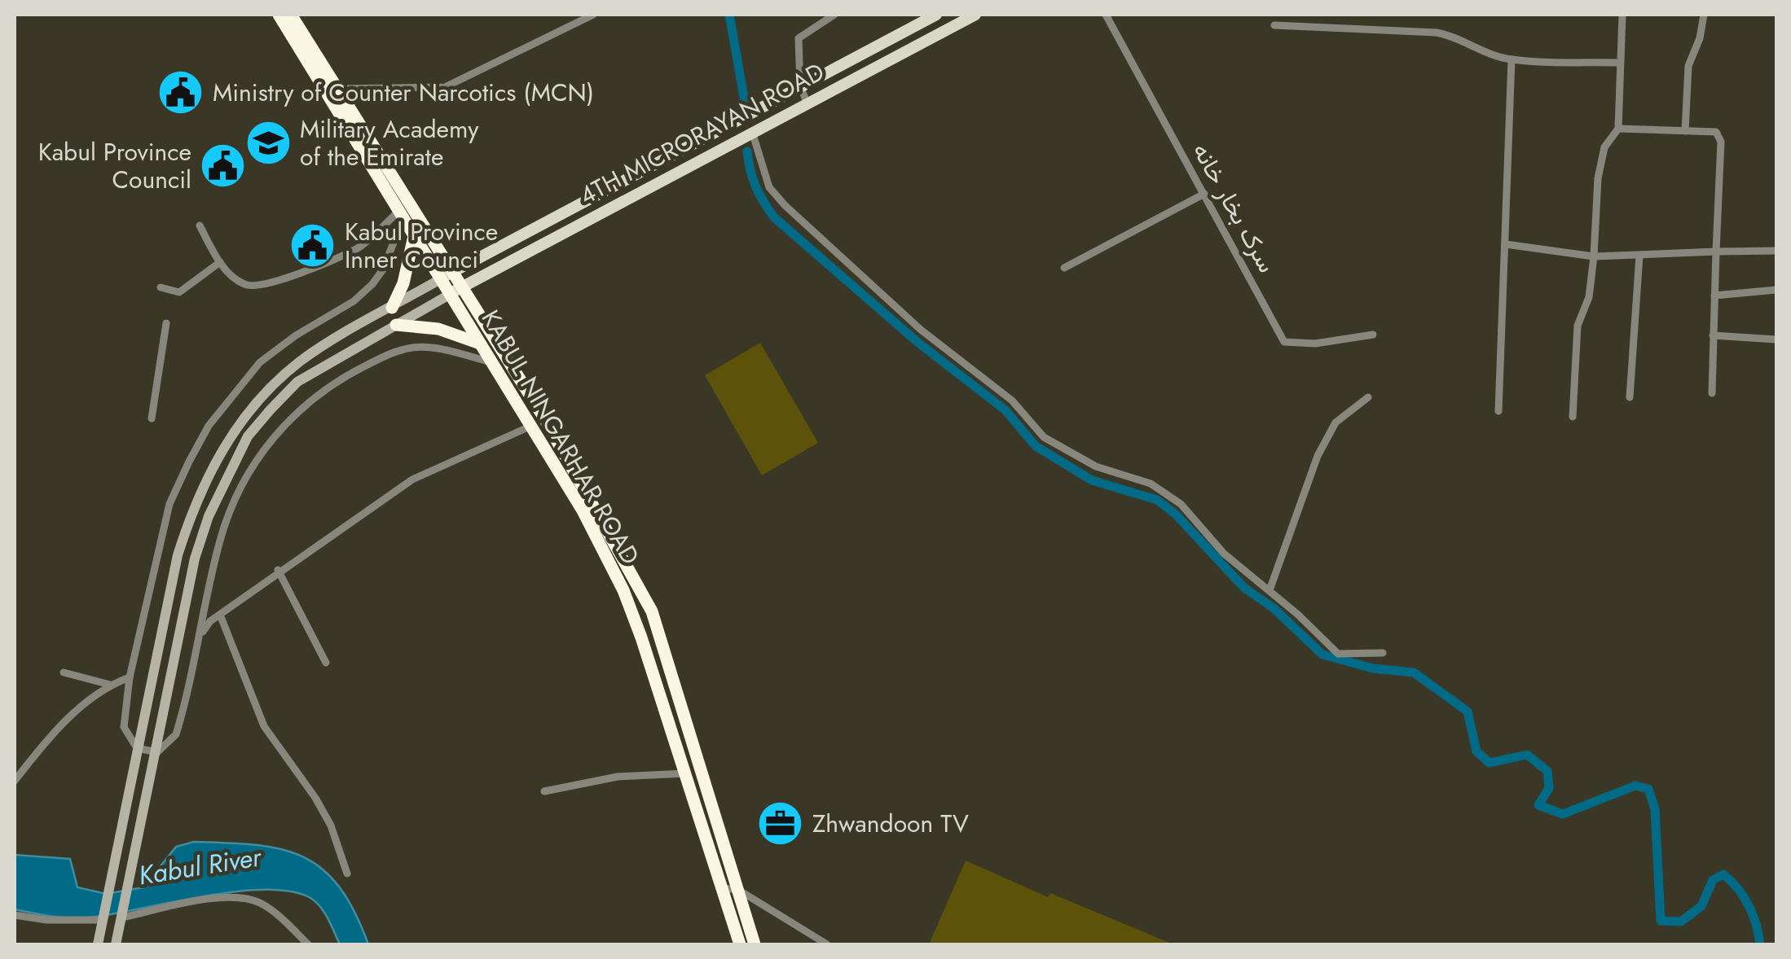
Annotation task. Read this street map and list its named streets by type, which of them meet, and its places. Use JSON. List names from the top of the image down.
{
  "streets": {
    "highway": ["KABUL NINGARHAR ROAD"],
    "main road": ["4TH MICRORAYAN ROAD"],
    "street": ["سرک بخار خانه"]
  },
  "crossings": [
    ["4TH MICRORAYAN ROAD", "KABUL NINGARHAR ROAD"]
  ],
  "water": ["Kabul River"],
  "places": {
    "public building": ["Ministry of Counter Narcotics (MCN)", "Kabul Province Council", "Kabul Province Inner Counci"],
    "school or university": ["Military Academy of the Emirate"],
    "office": ["Zhwandoon TV"]
  }
}
